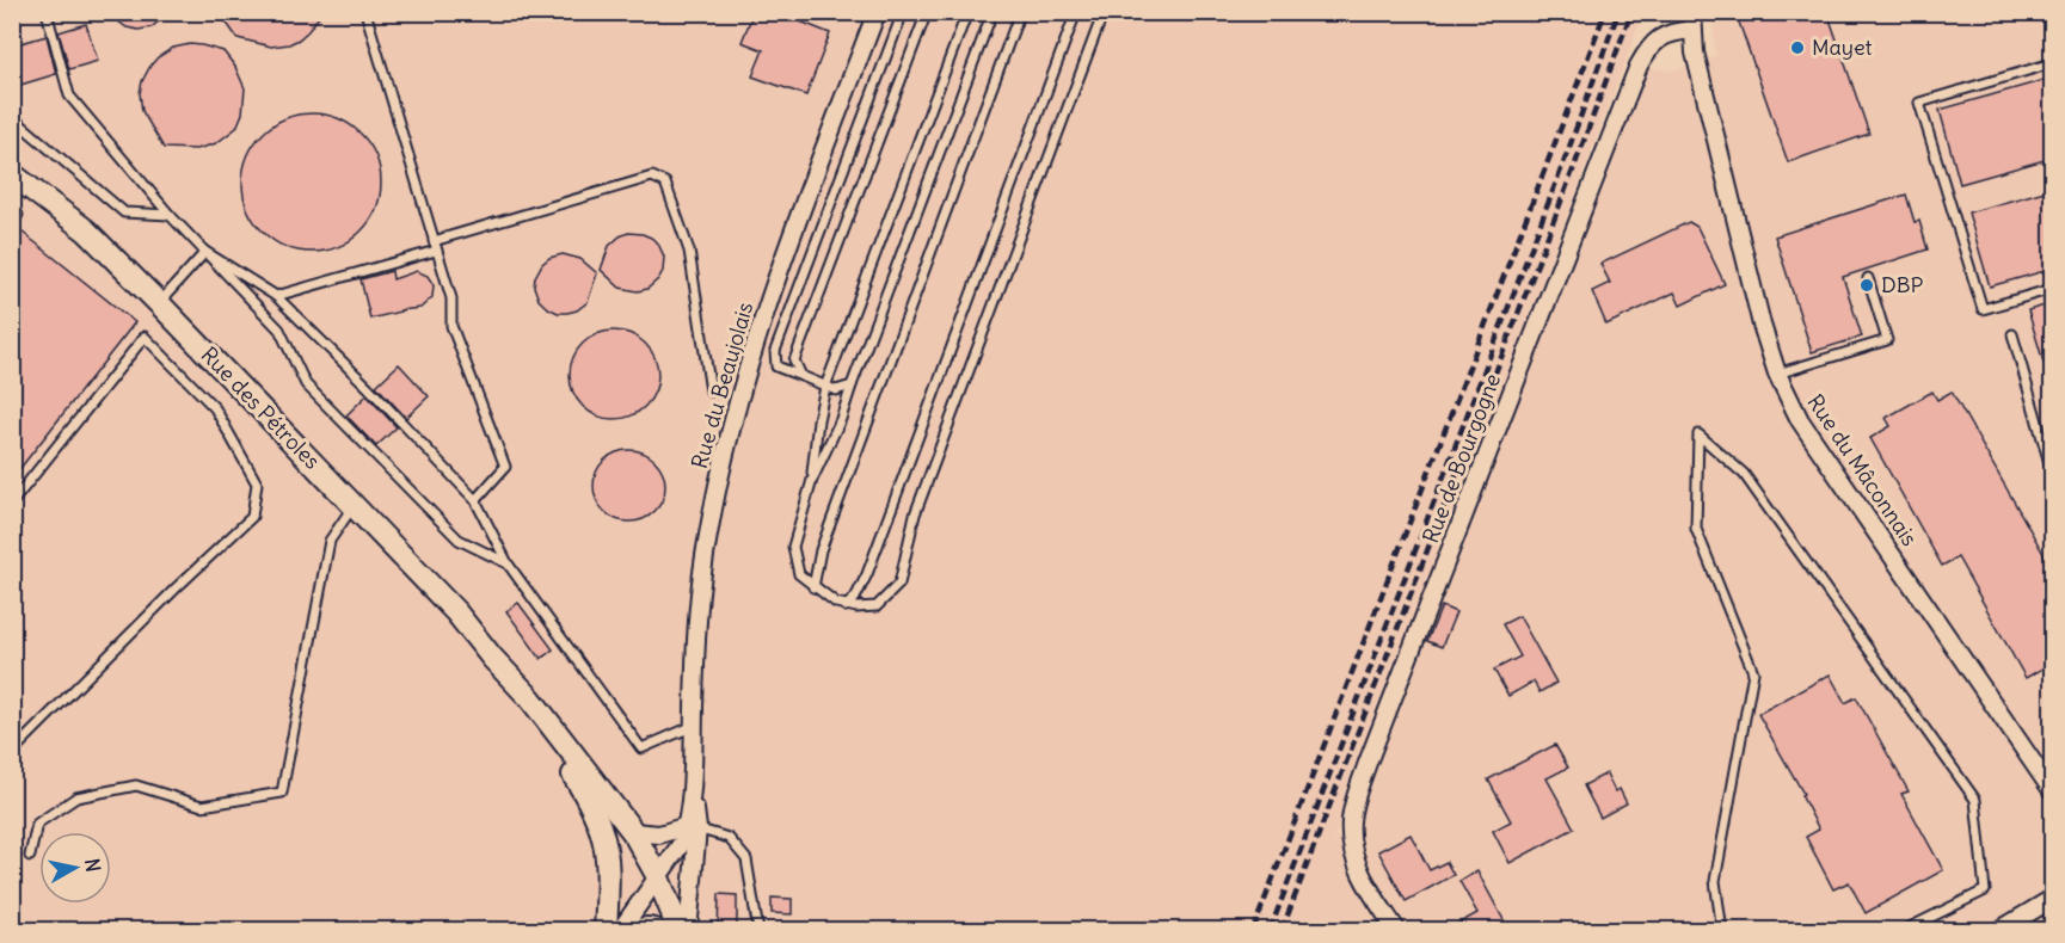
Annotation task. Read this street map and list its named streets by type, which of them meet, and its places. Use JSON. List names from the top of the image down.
{
  "streets": {
    "main road": ["Rue des Pétroles"],
    "street": ["Rue du Beaujolais", "Rue de Bourgogne", "Rue du Mâconnais"]
  },
  "crossings": [
    ["Rue du Beaujolais", "Rue des Pétroles"],
    ["Rue de Bourgogne", "Rue du Mâconnais"]
  ],
  "places": ["Mayet", "DBP"],
  "north": "right"
}
